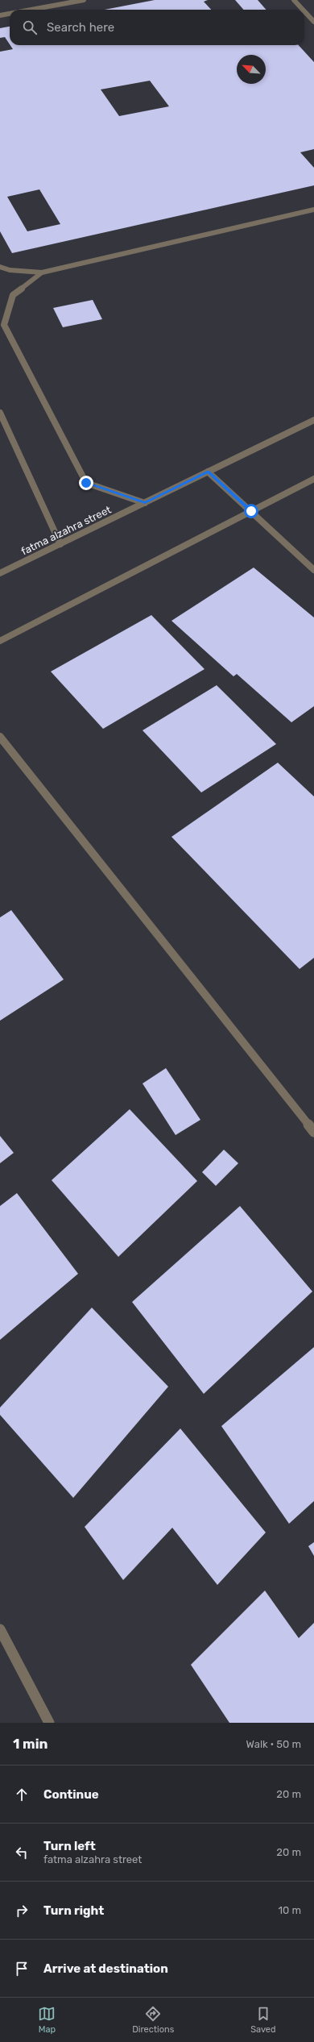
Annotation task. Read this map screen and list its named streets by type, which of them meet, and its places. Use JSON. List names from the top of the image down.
{
  "streets": {
    "street": ["fatma alzahra street"]
  },
  "north": "top left",
  "page": {
    "search": "Search here",
    "heading": ["1 min", "Walk · 50 m"],
    "list": [
      ["Continue", "20 m"],
      ["Turn left", "fatma alzahra street", "20 m"],
      ["Turn right", "10 m"],
      "Arrive at destination"
    ],
    "nav": ["Map", "Directions", "Saved"]
  }
}
